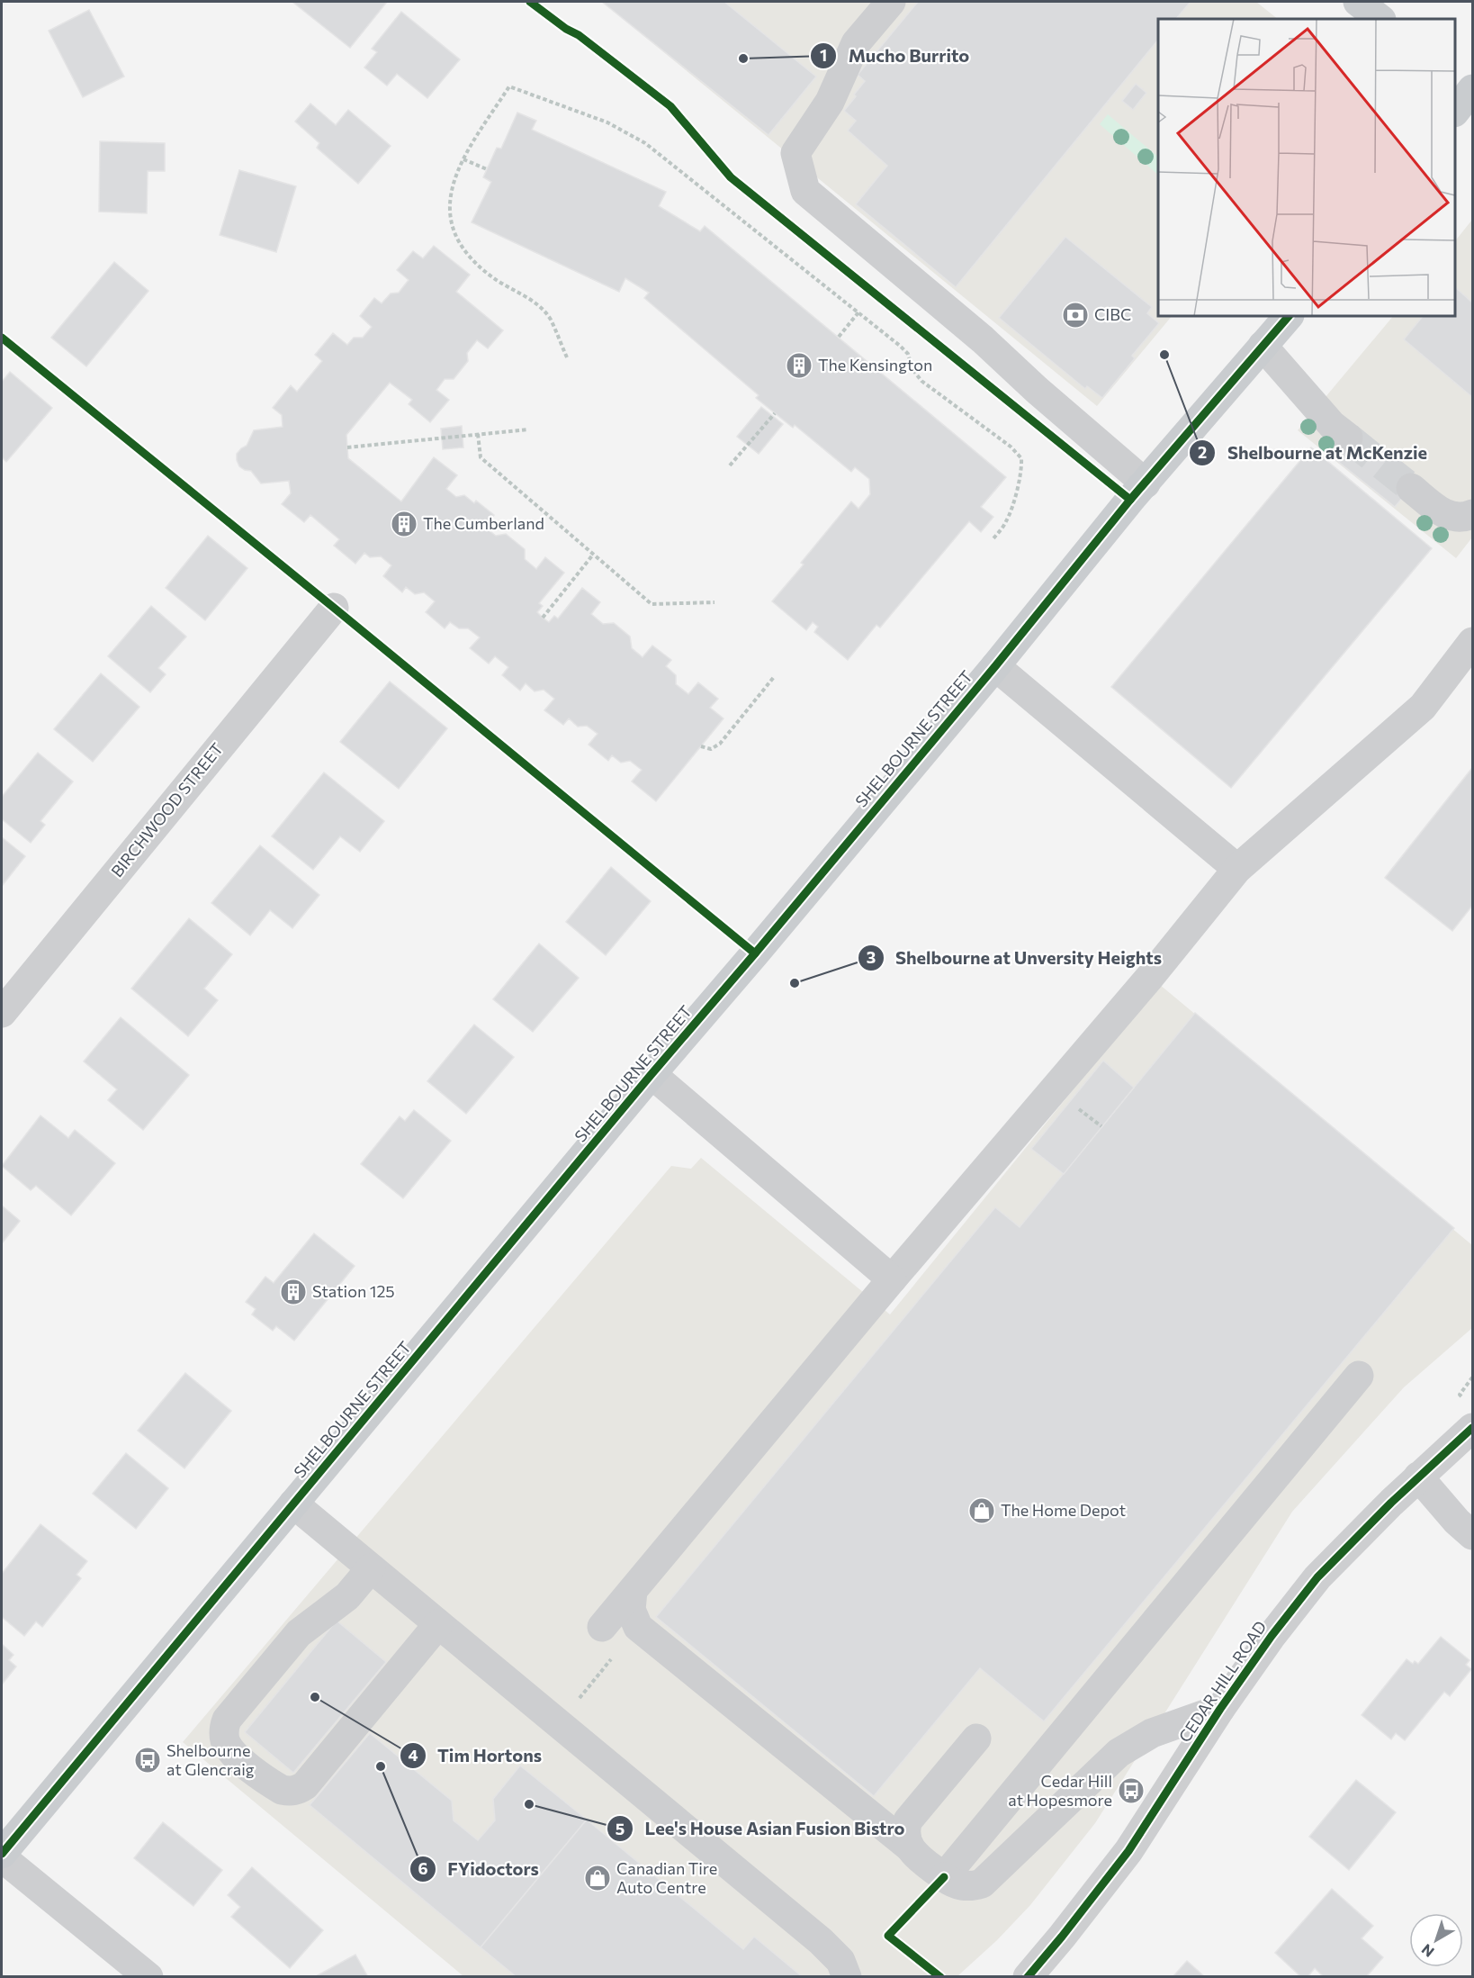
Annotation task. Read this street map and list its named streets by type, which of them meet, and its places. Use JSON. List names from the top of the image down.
{
  "streets": {
    "main road": ["SHELBOURNE STREET"],
    "street": ["BIRCHWOOD STREET", "CEDAR HILL ROAD"]
  },
  "places": {
    "other": [
      "Mucho Burrito",
      "Shelbourne at McKenzie",
      "Shelbourne at Unversity Heights",
      "Tim Hortons",
      "FYidoctors",
      "Lee's House Asian Fusion Bistro"
    ],
    "bank": ["CIBC"],
    "building": ["The Kensington", "The Cumberland", "Station 125"],
    "shop": ["The Home Depot", "Canadian Tire Auto Centre"],
    "bus stop": ["Shelbourne at Glencraig", "Cedar Hill at Hopesmore"]
  },
  "north": "bottom left"
}
